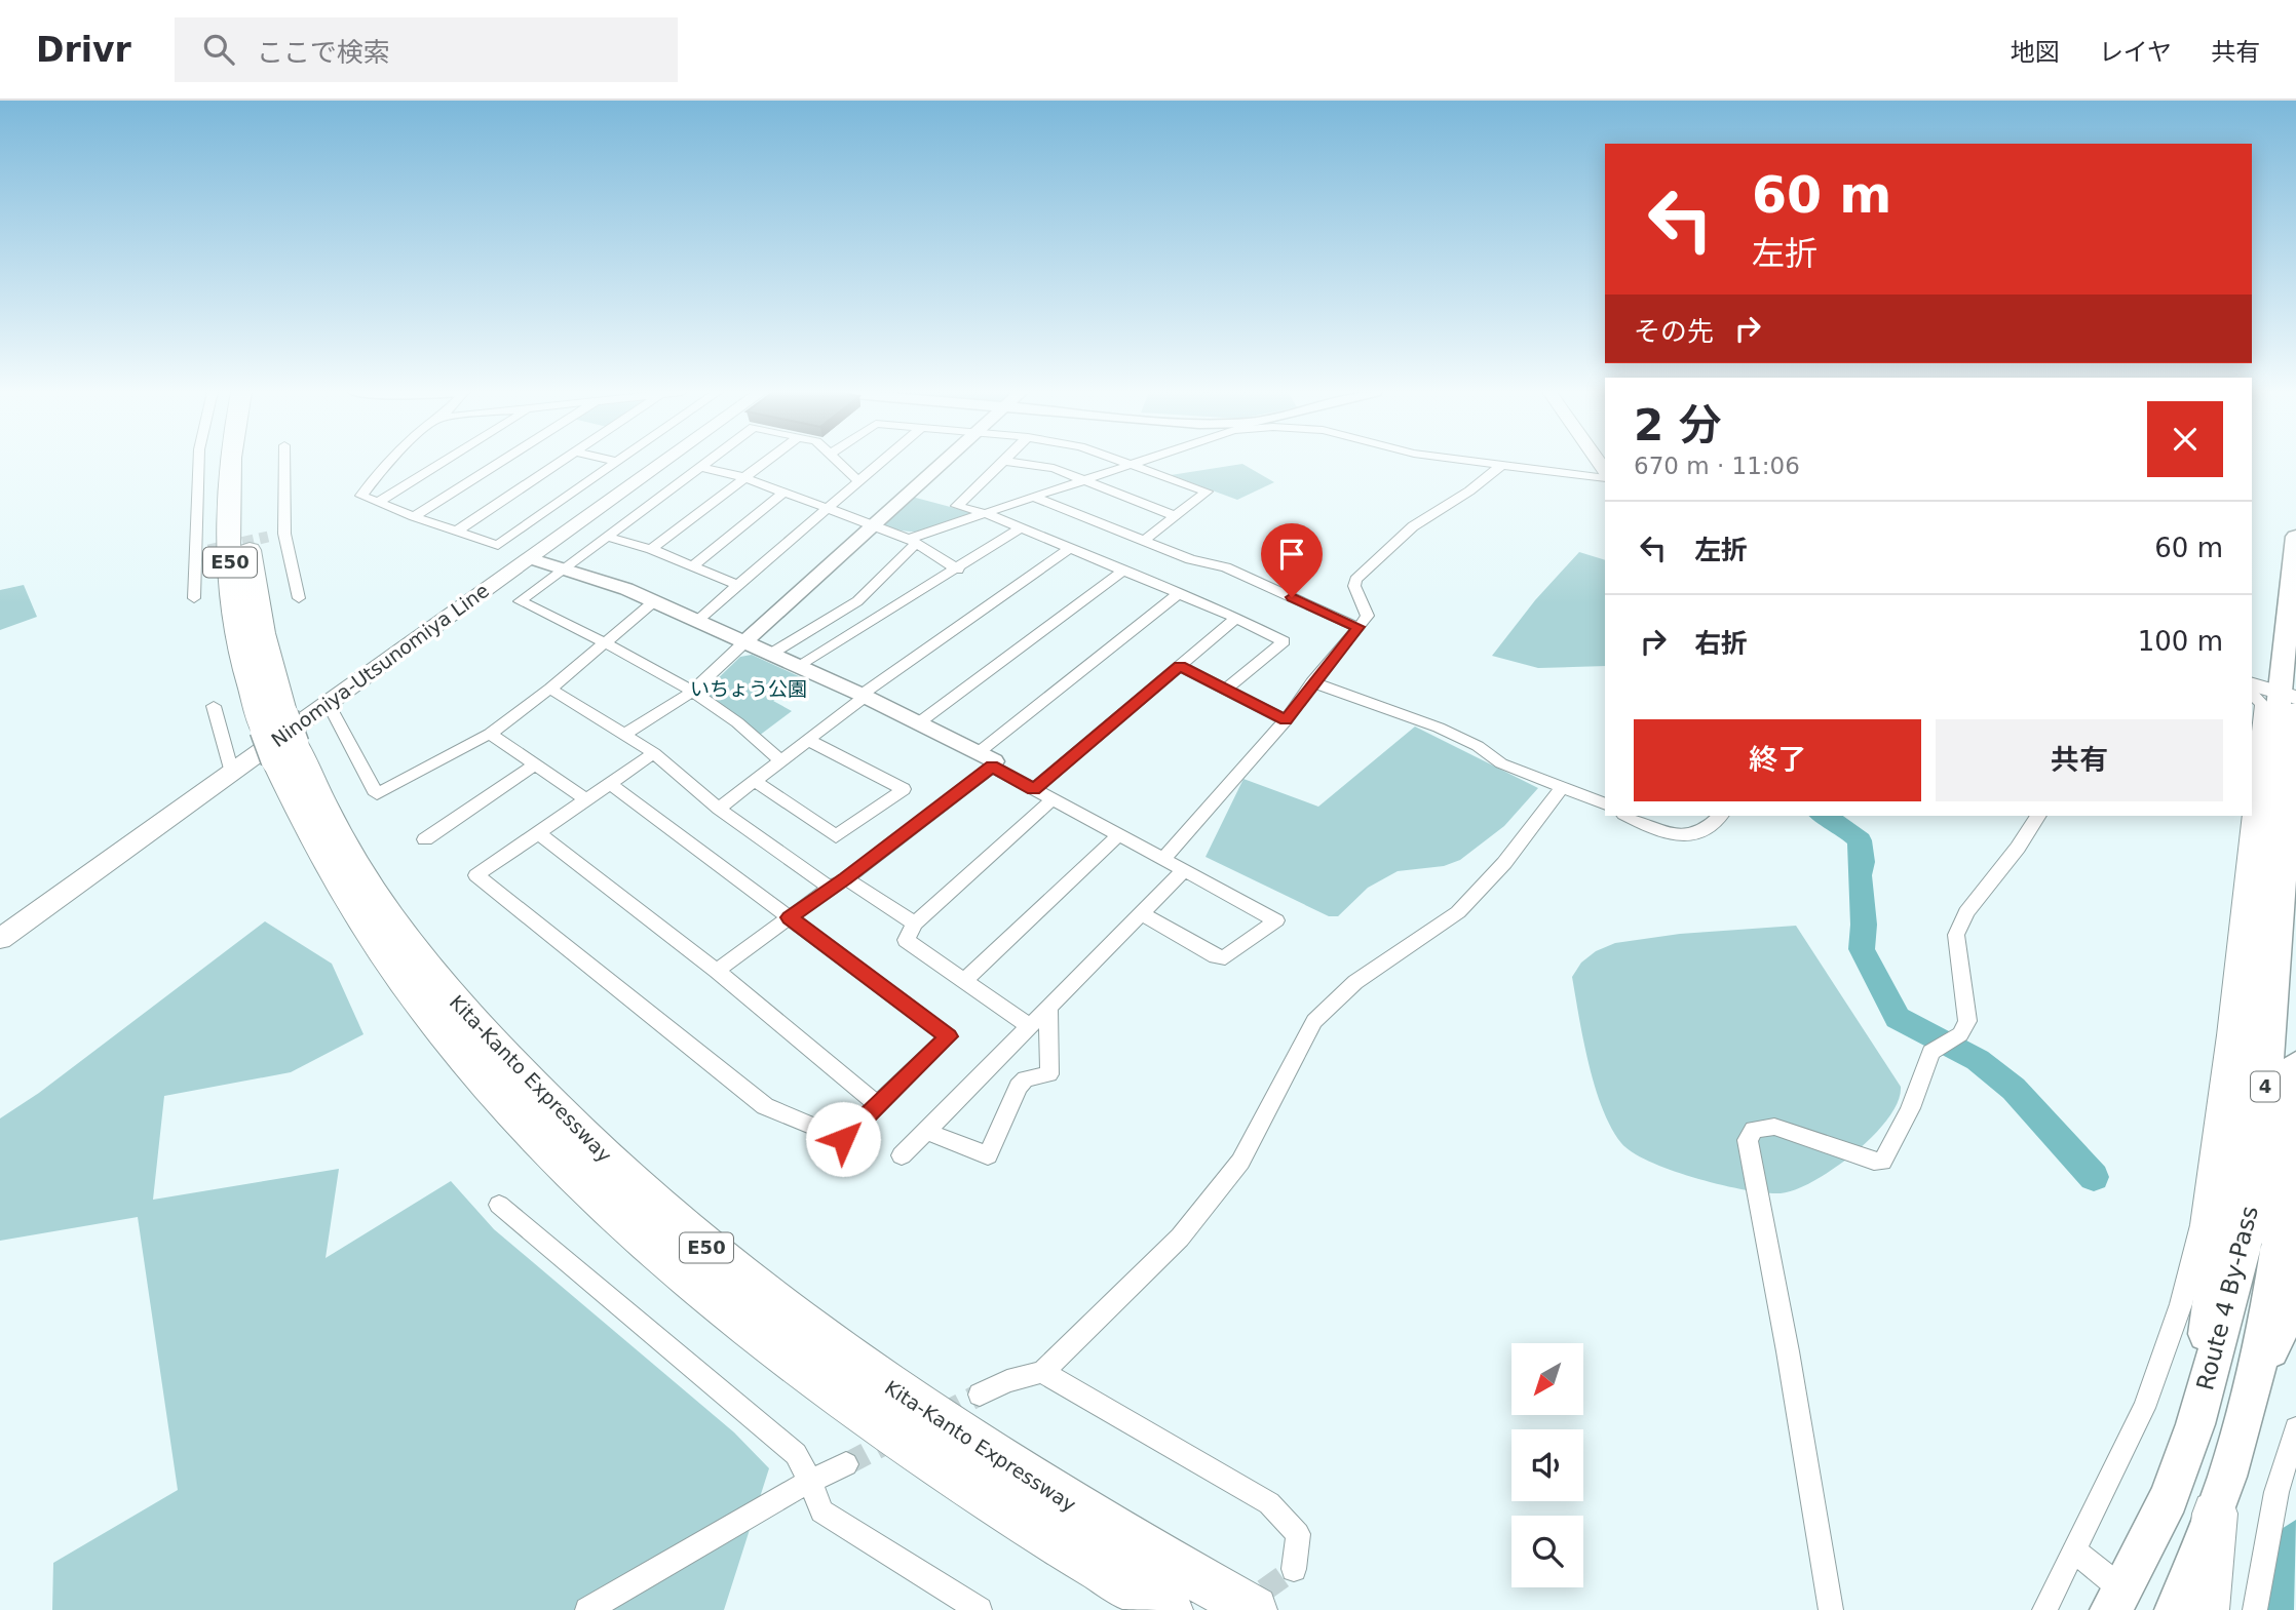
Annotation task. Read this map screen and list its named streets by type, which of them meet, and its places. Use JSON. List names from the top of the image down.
{
  "streets": {
    "highway": [
      "E50",
      "Kita-Kanto Expressway",
      "4",
      "Route 4 By-Pass"
    ],
    "main road": ["Ninomiya-Utsunomiya Line"]
  },
  "parks": ["いちょう公園"],
  "north": "bottom left",
  "page": {
    "header": "Drivr",
    "search": "ここで検索",
    "nav": ["地図", "レイヤ", "共有"],
    "turn": ["60 m", "左折"],
    "then": "その先",
    "heading": ["2 分", "670 m · 11:06"],
    "list": [
      {
        "name": "左折",
        "value": "60 m"
      },
      {
        "name": "右折",
        "value": "100 m"
      }
    ],
    "buttons": ["終了", "共有"]
  }
}
